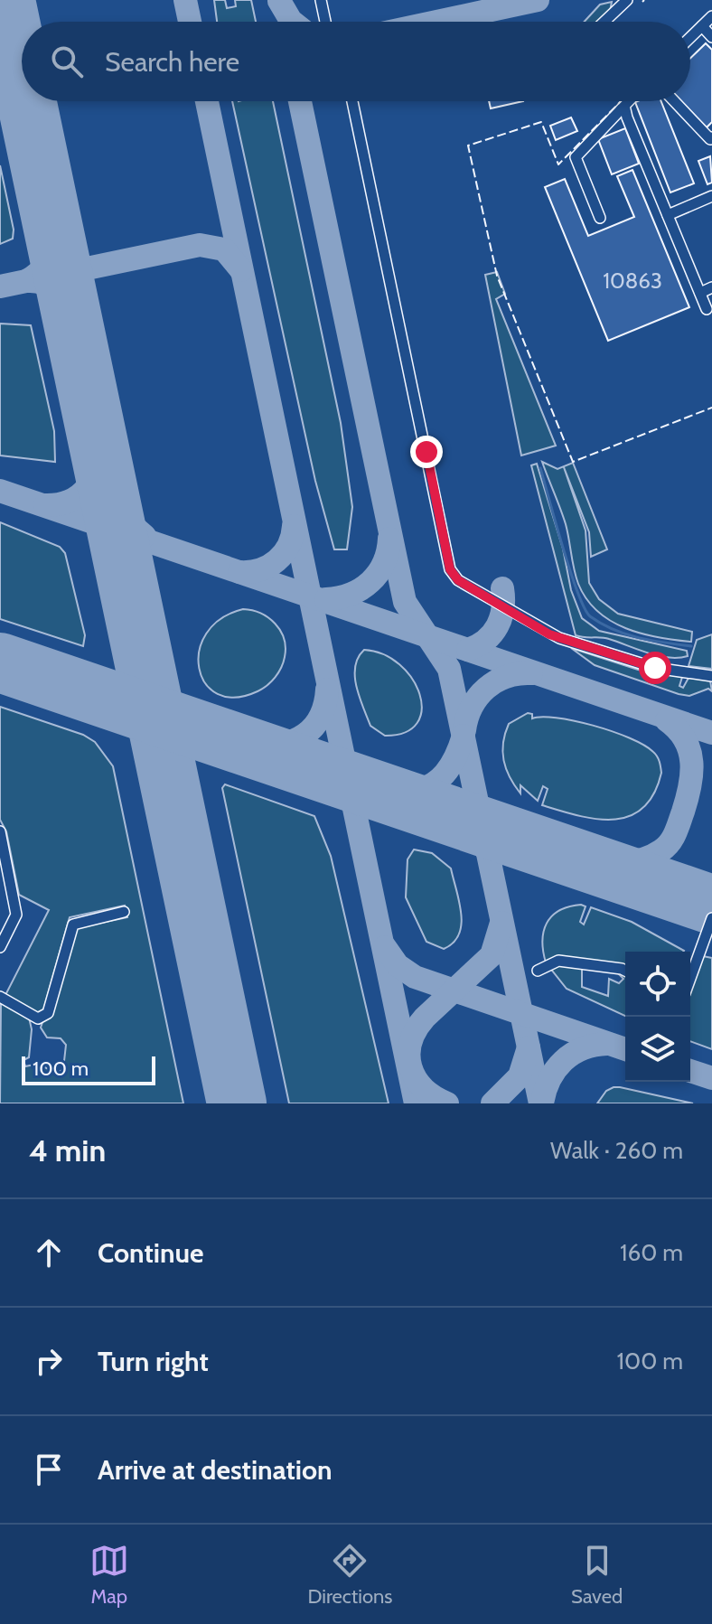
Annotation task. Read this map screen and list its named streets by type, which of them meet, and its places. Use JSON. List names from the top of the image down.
{
  "house_numbers": ["10863"],
  "scale_bar": "100 m",
  "page": {
    "search": "Search here",
    "scale": "100 m",
    "heading": ["4 min", "Walk · 260 m"],
    "list": [
      ["Continue", "160 m"],
      ["Turn right", "100 m"],
      "Arrive at destination"
    ],
    "nav": ["Map", "Directions", "Saved"]
  }
}
